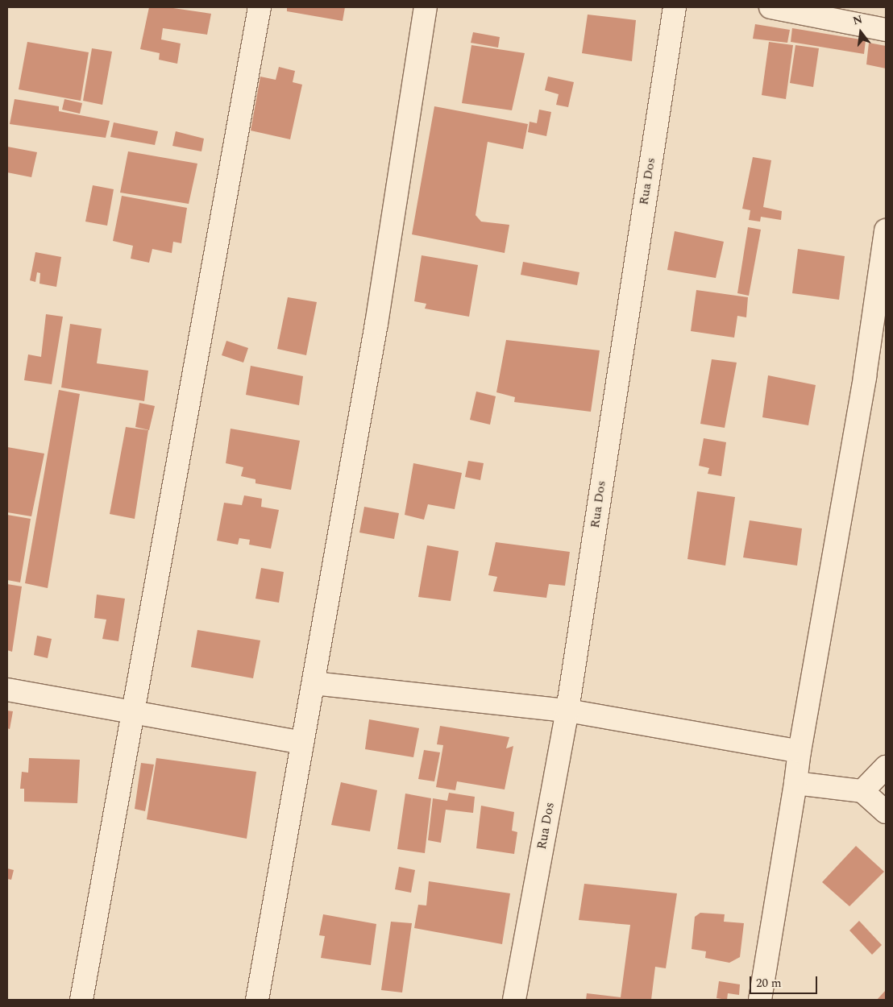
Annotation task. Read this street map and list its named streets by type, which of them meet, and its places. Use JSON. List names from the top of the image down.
{
  "streets": {
    "street": ["Rua Dos"]
  },
  "scale_bar": "20 m",
  "north": "top"
}
